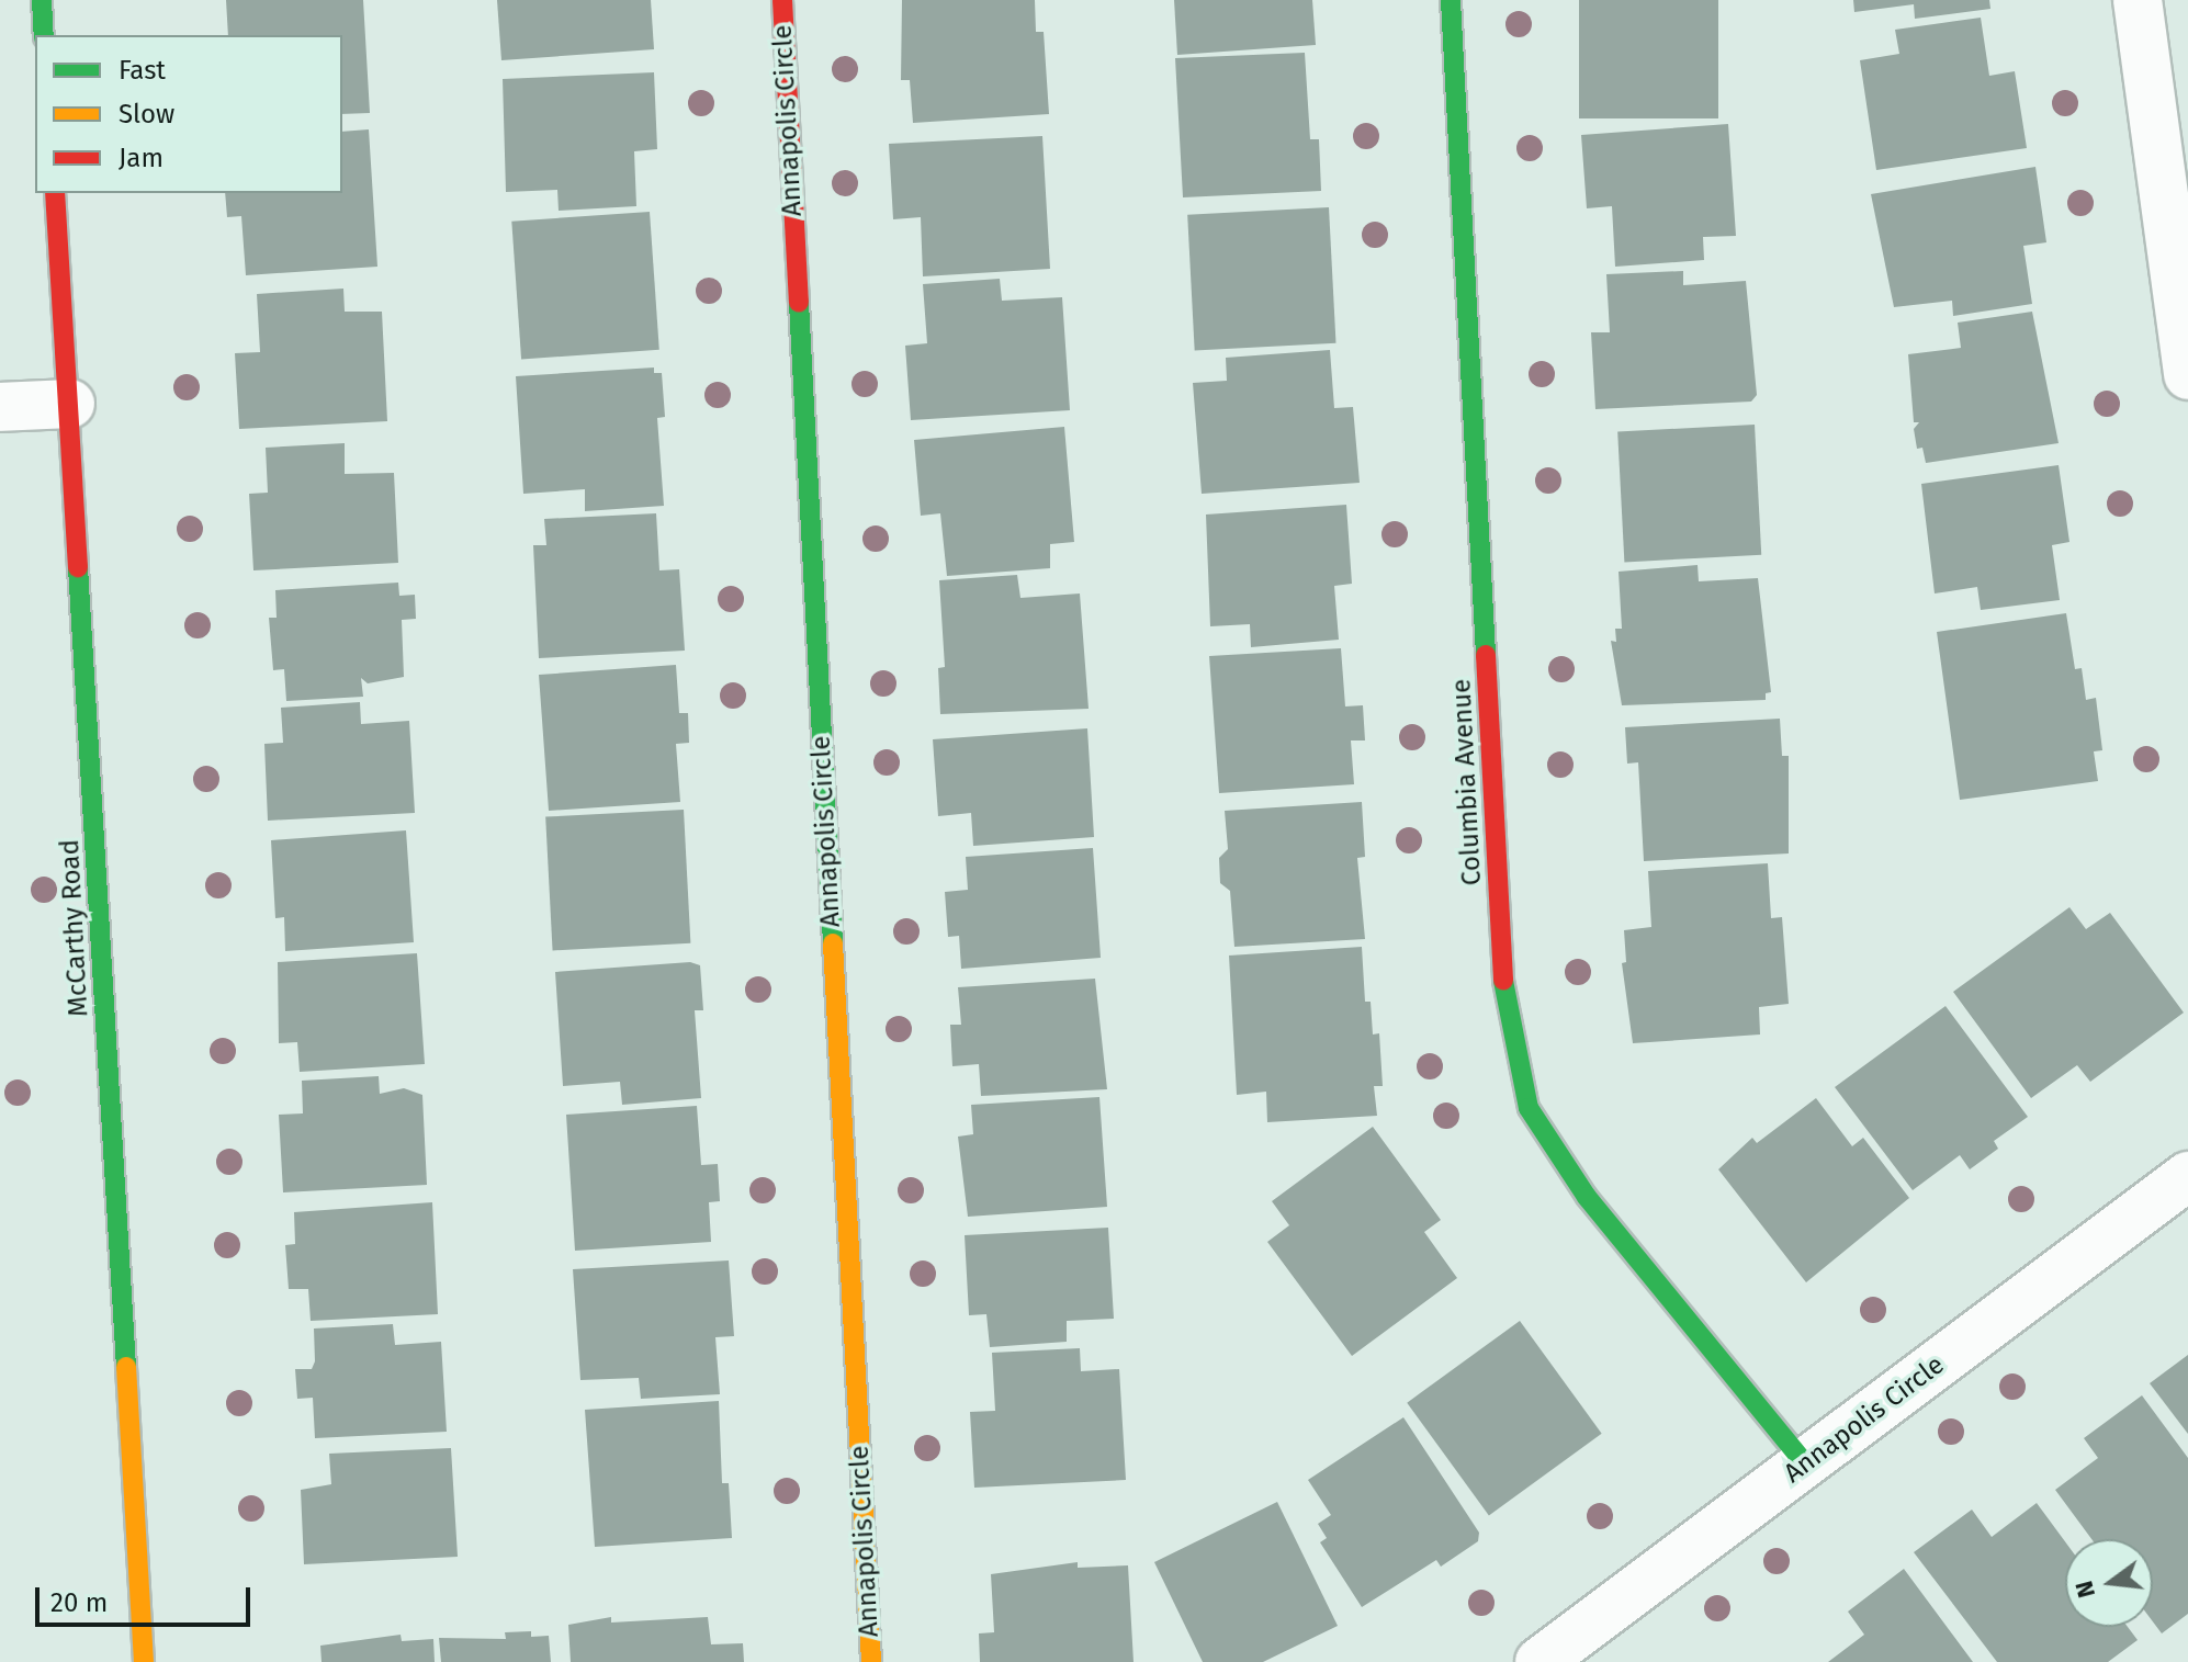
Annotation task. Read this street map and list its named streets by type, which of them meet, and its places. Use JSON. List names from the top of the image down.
{
  "streets": {
    "street": ["Annapolis Circle", "Columbia Avenue", "McCarthy Road"]
  },
  "crossings": [
    ["Annapolis Circle", "Columbia Avenue"]
  ],
  "legend": ["Fast", "Slow", "Jam"],
  "scale_bar": "20 m",
  "north": "left"
}
